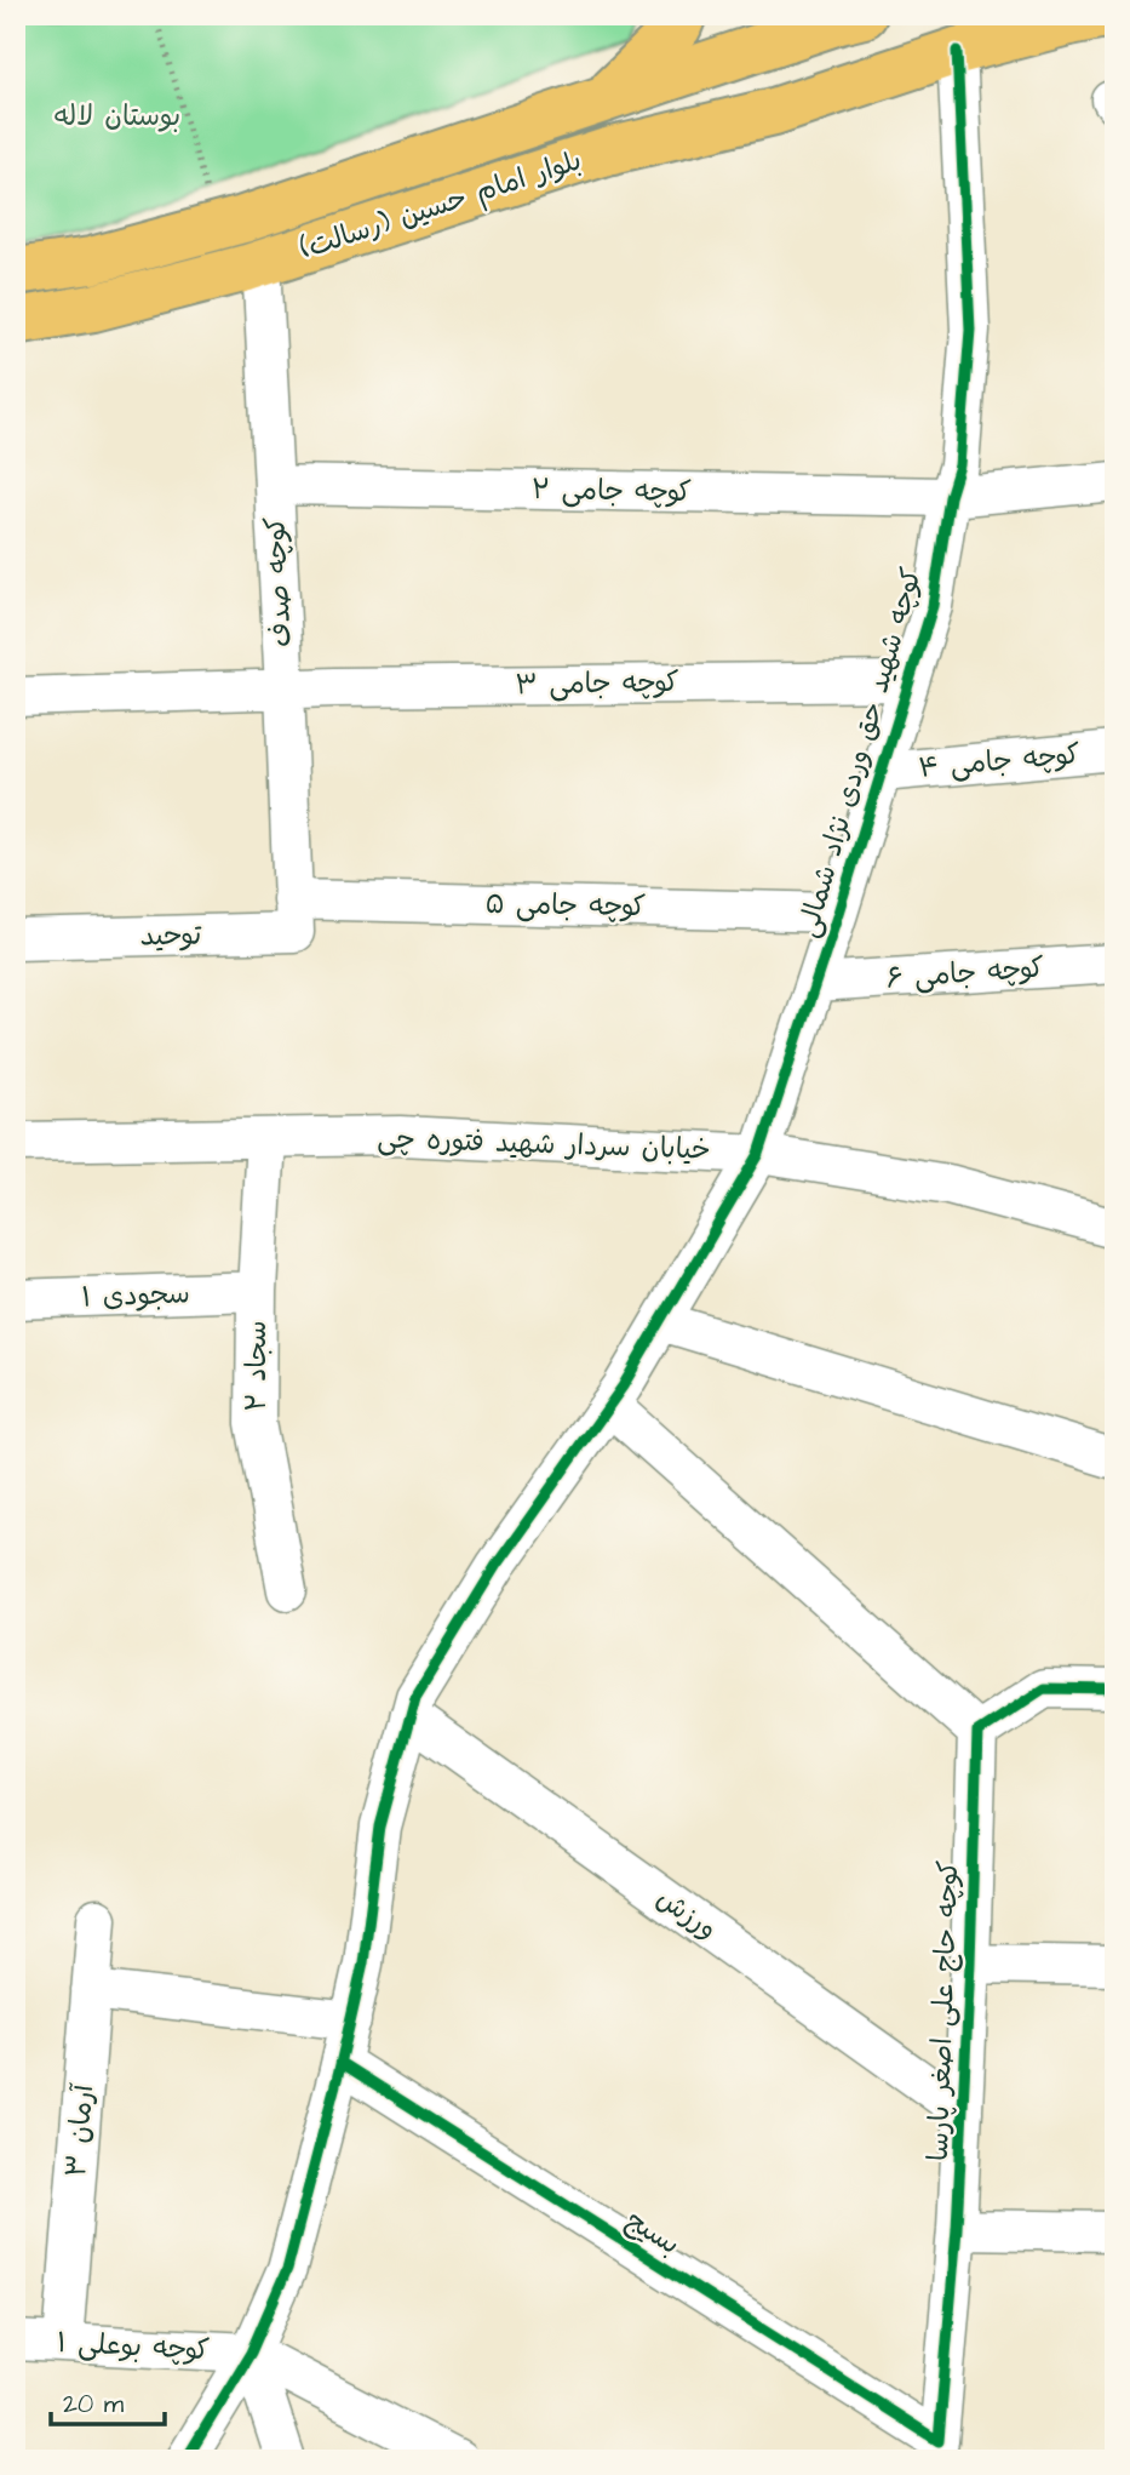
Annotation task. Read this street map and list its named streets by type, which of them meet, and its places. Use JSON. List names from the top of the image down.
{
  "streets": {
    "main road": ["بلوار امام حسین (رسالت)"],
    "street": [
      "کوچه جامی ۲",
      "کوچه صدف",
      "کوچه جامی ۳",
      "کوچه شهید حق وردی نژاد شمالی",
      "کوچه جامی ۴",
      "کوچه جامی ۵",
      "توحید",
      "کوچه جامی ۶",
      "خیابان سردار شهید فتوره چی",
      "سجودی ۱",
      "سجاد ۲",
      "ورزش",
      "کوچه حاج علی اصغر پارسا",
      "آرمان ۳",
      "بسیج",
      "کوچه بوعلی ۱"
    ]
  },
  "crossings": [
    ["بلوار امام حسین (رسالت)", "کوچه صدف"],
    ["بلوار امام حسین (رسالت)", "کوچه شهید حق وردی نژاد شمالی"],
    ["کوچه جامی ۲", "کوچه صدف"],
    ["کوچه جامی ۲", "کوچه شهید حق وردی نژاد شمالی"],
    ["کوچه صدف", "کوچه جامی ۳"],
    ["کوچه صدف", "کوچه جامی ۵"],
    ["کوچه صدف", "توحید"],
    ["کوچه جامی ۳", "کوچه شهید حق وردی نژاد شمالی"],
    ["کوچه شهید حق وردی نژاد شمالی", "کوچه جامی ۴"],
    ["کوچه شهید حق وردی نژاد شمالی", "کوچه جامی ۵"],
    ["کوچه شهید حق وردی نژاد شمالی", "کوچه جامی ۶"],
    ["کوچه شهید حق وردی نژاد شمالی", "خیابان سردار شهید فتوره چی"],
    ["کوچه شهید حق وردی نژاد شمالی", "ورزش"],
    ["کوچه شهید حق وردی نژاد شمالی", "بسیج"],
    ["کوچه شهید حق وردی نژاد شمالی", "کوچه بوعلی ۱"],
    ["کوچه جامی ۵", "توحید"],
    ["خیابان سردار شهید فتوره چی", "سجاد ۲"],
    ["سجودی ۱", "سجاد ۲"],
    ["ورزش", "کوچه حاج علی اصغر پارسا"],
    ["کوچه حاج علی اصغر پارسا", "بسیج"],
    ["آرمان ۳", "کوچه بوعلی ۱"]
  ],
  "parks": ["بوستان لاله"],
  "scale_bar": "20 m"
}
